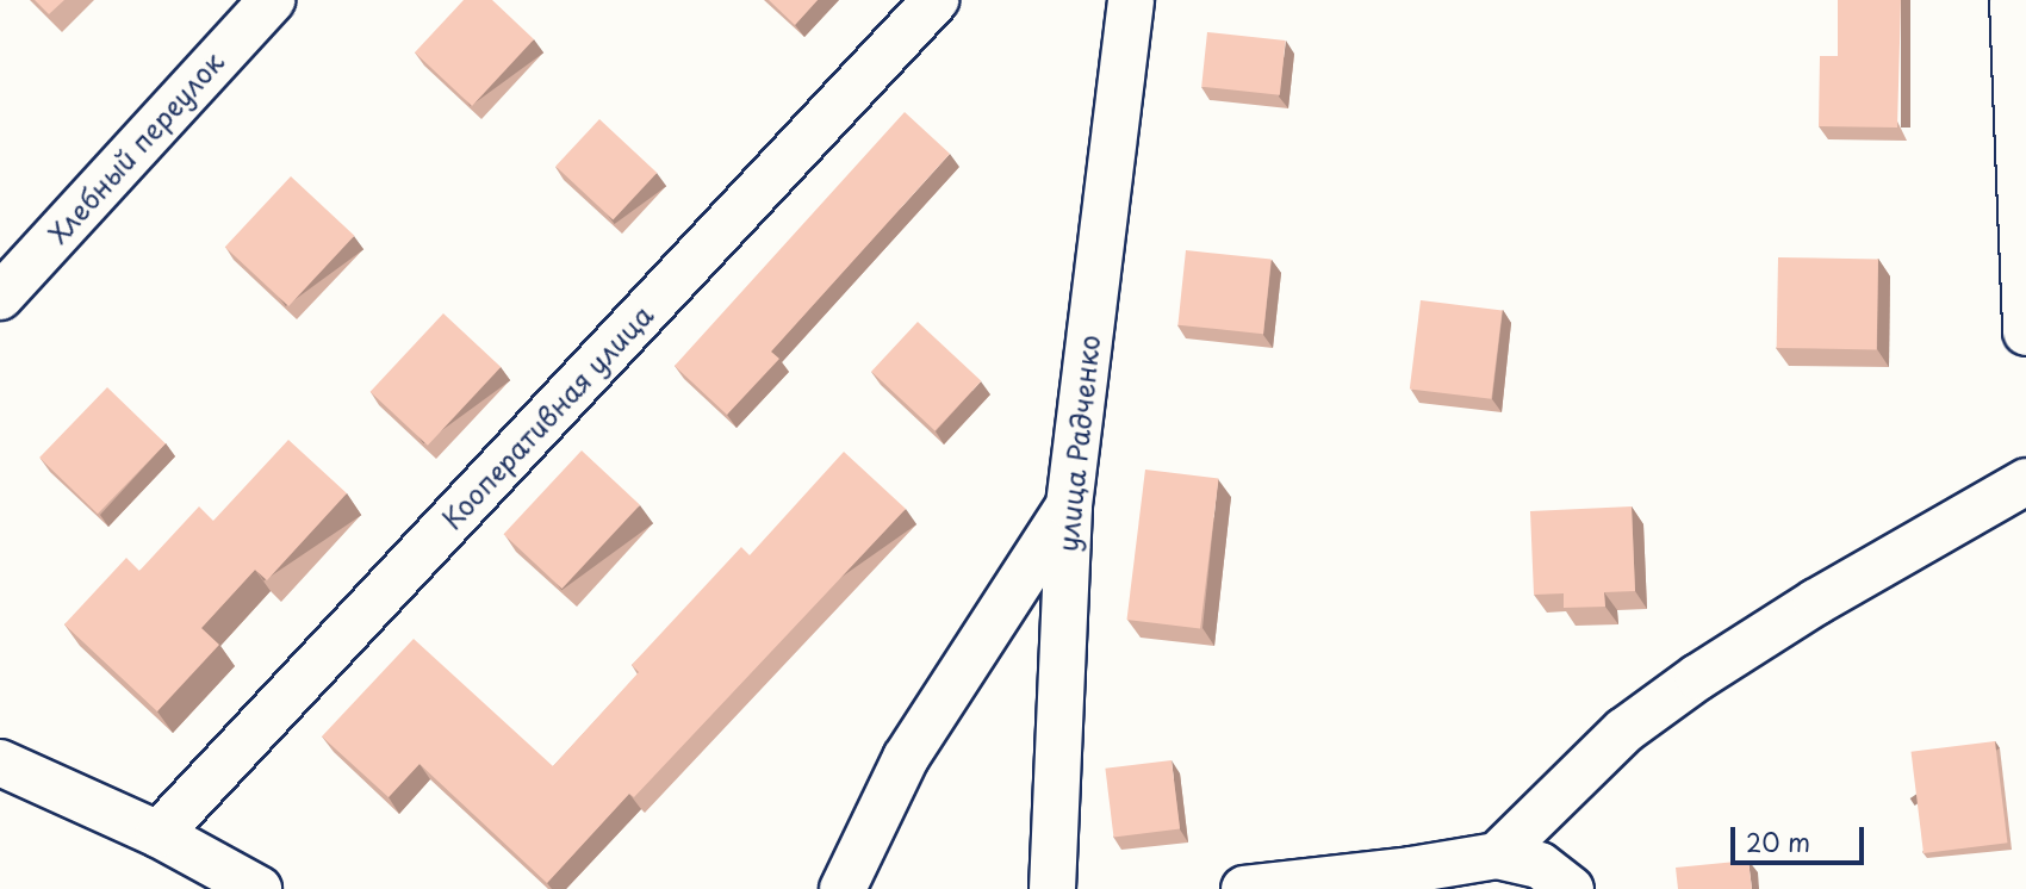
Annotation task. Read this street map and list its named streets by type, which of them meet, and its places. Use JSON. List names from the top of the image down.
{
  "streets": {
    "street": ["Хлебный переулок", "Кооперативная улица", "улица Радченко"]
  },
  "scale_bar": "20 m"
}
